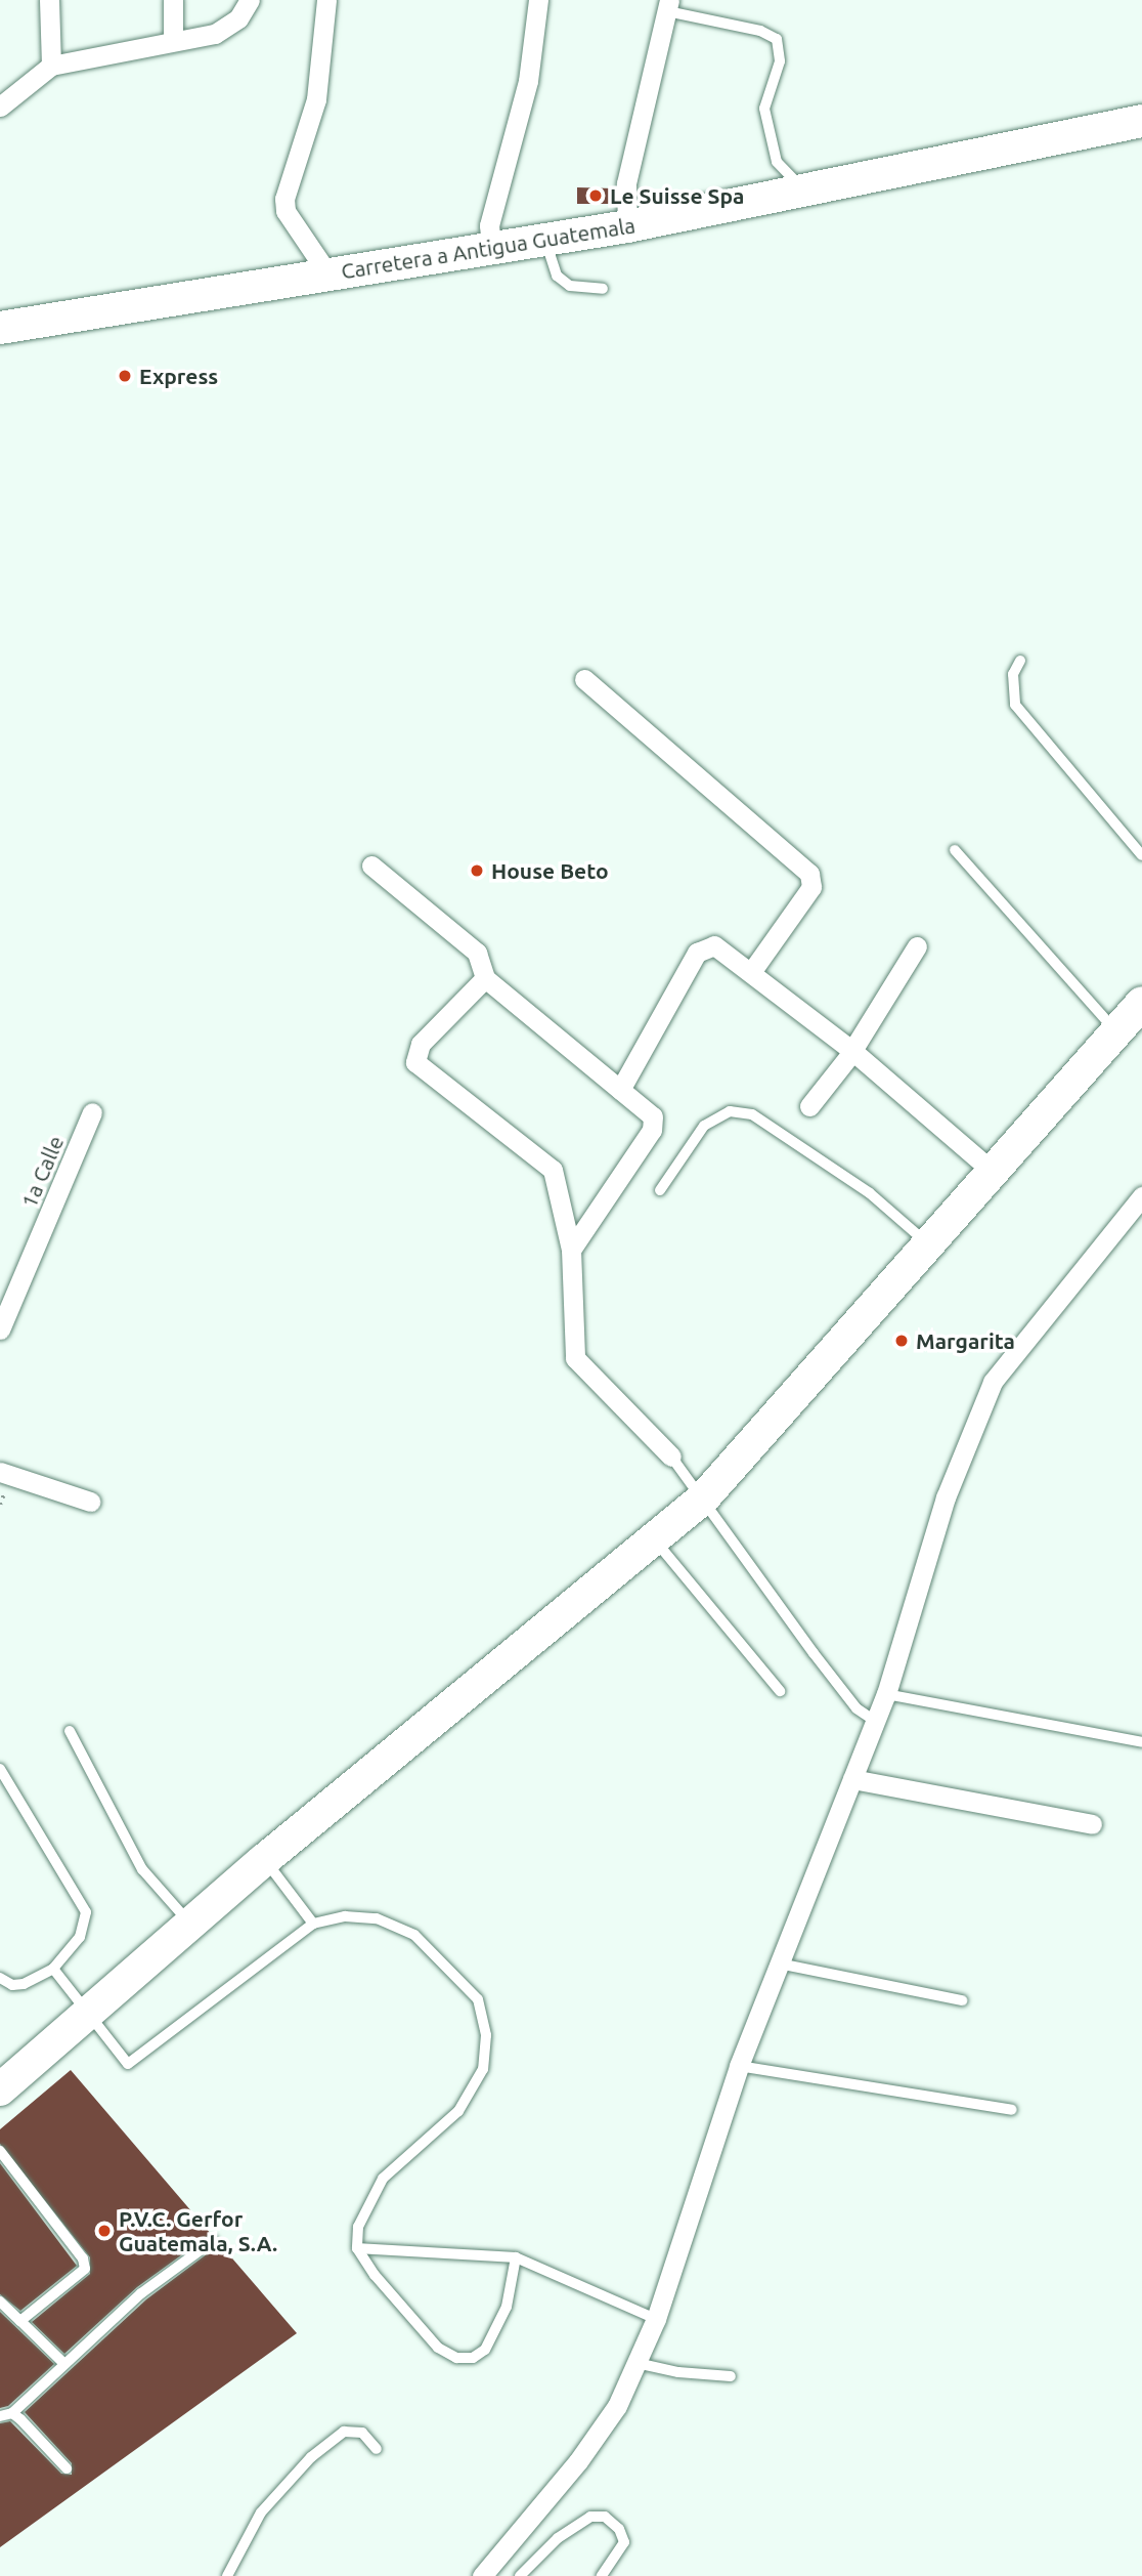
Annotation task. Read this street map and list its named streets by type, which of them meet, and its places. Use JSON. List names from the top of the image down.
{
  "streets": {
    "main road": ["Carretera a Antigua Guatemala"],
    "street": ["1a Calle"]
  },
  "places": [
    "Le Suisse Spa",
    "Express",
    "House Beto",
    "Margarita",
    "P.V.C. Gerfor Guatemala, S.A."
  ]
}
